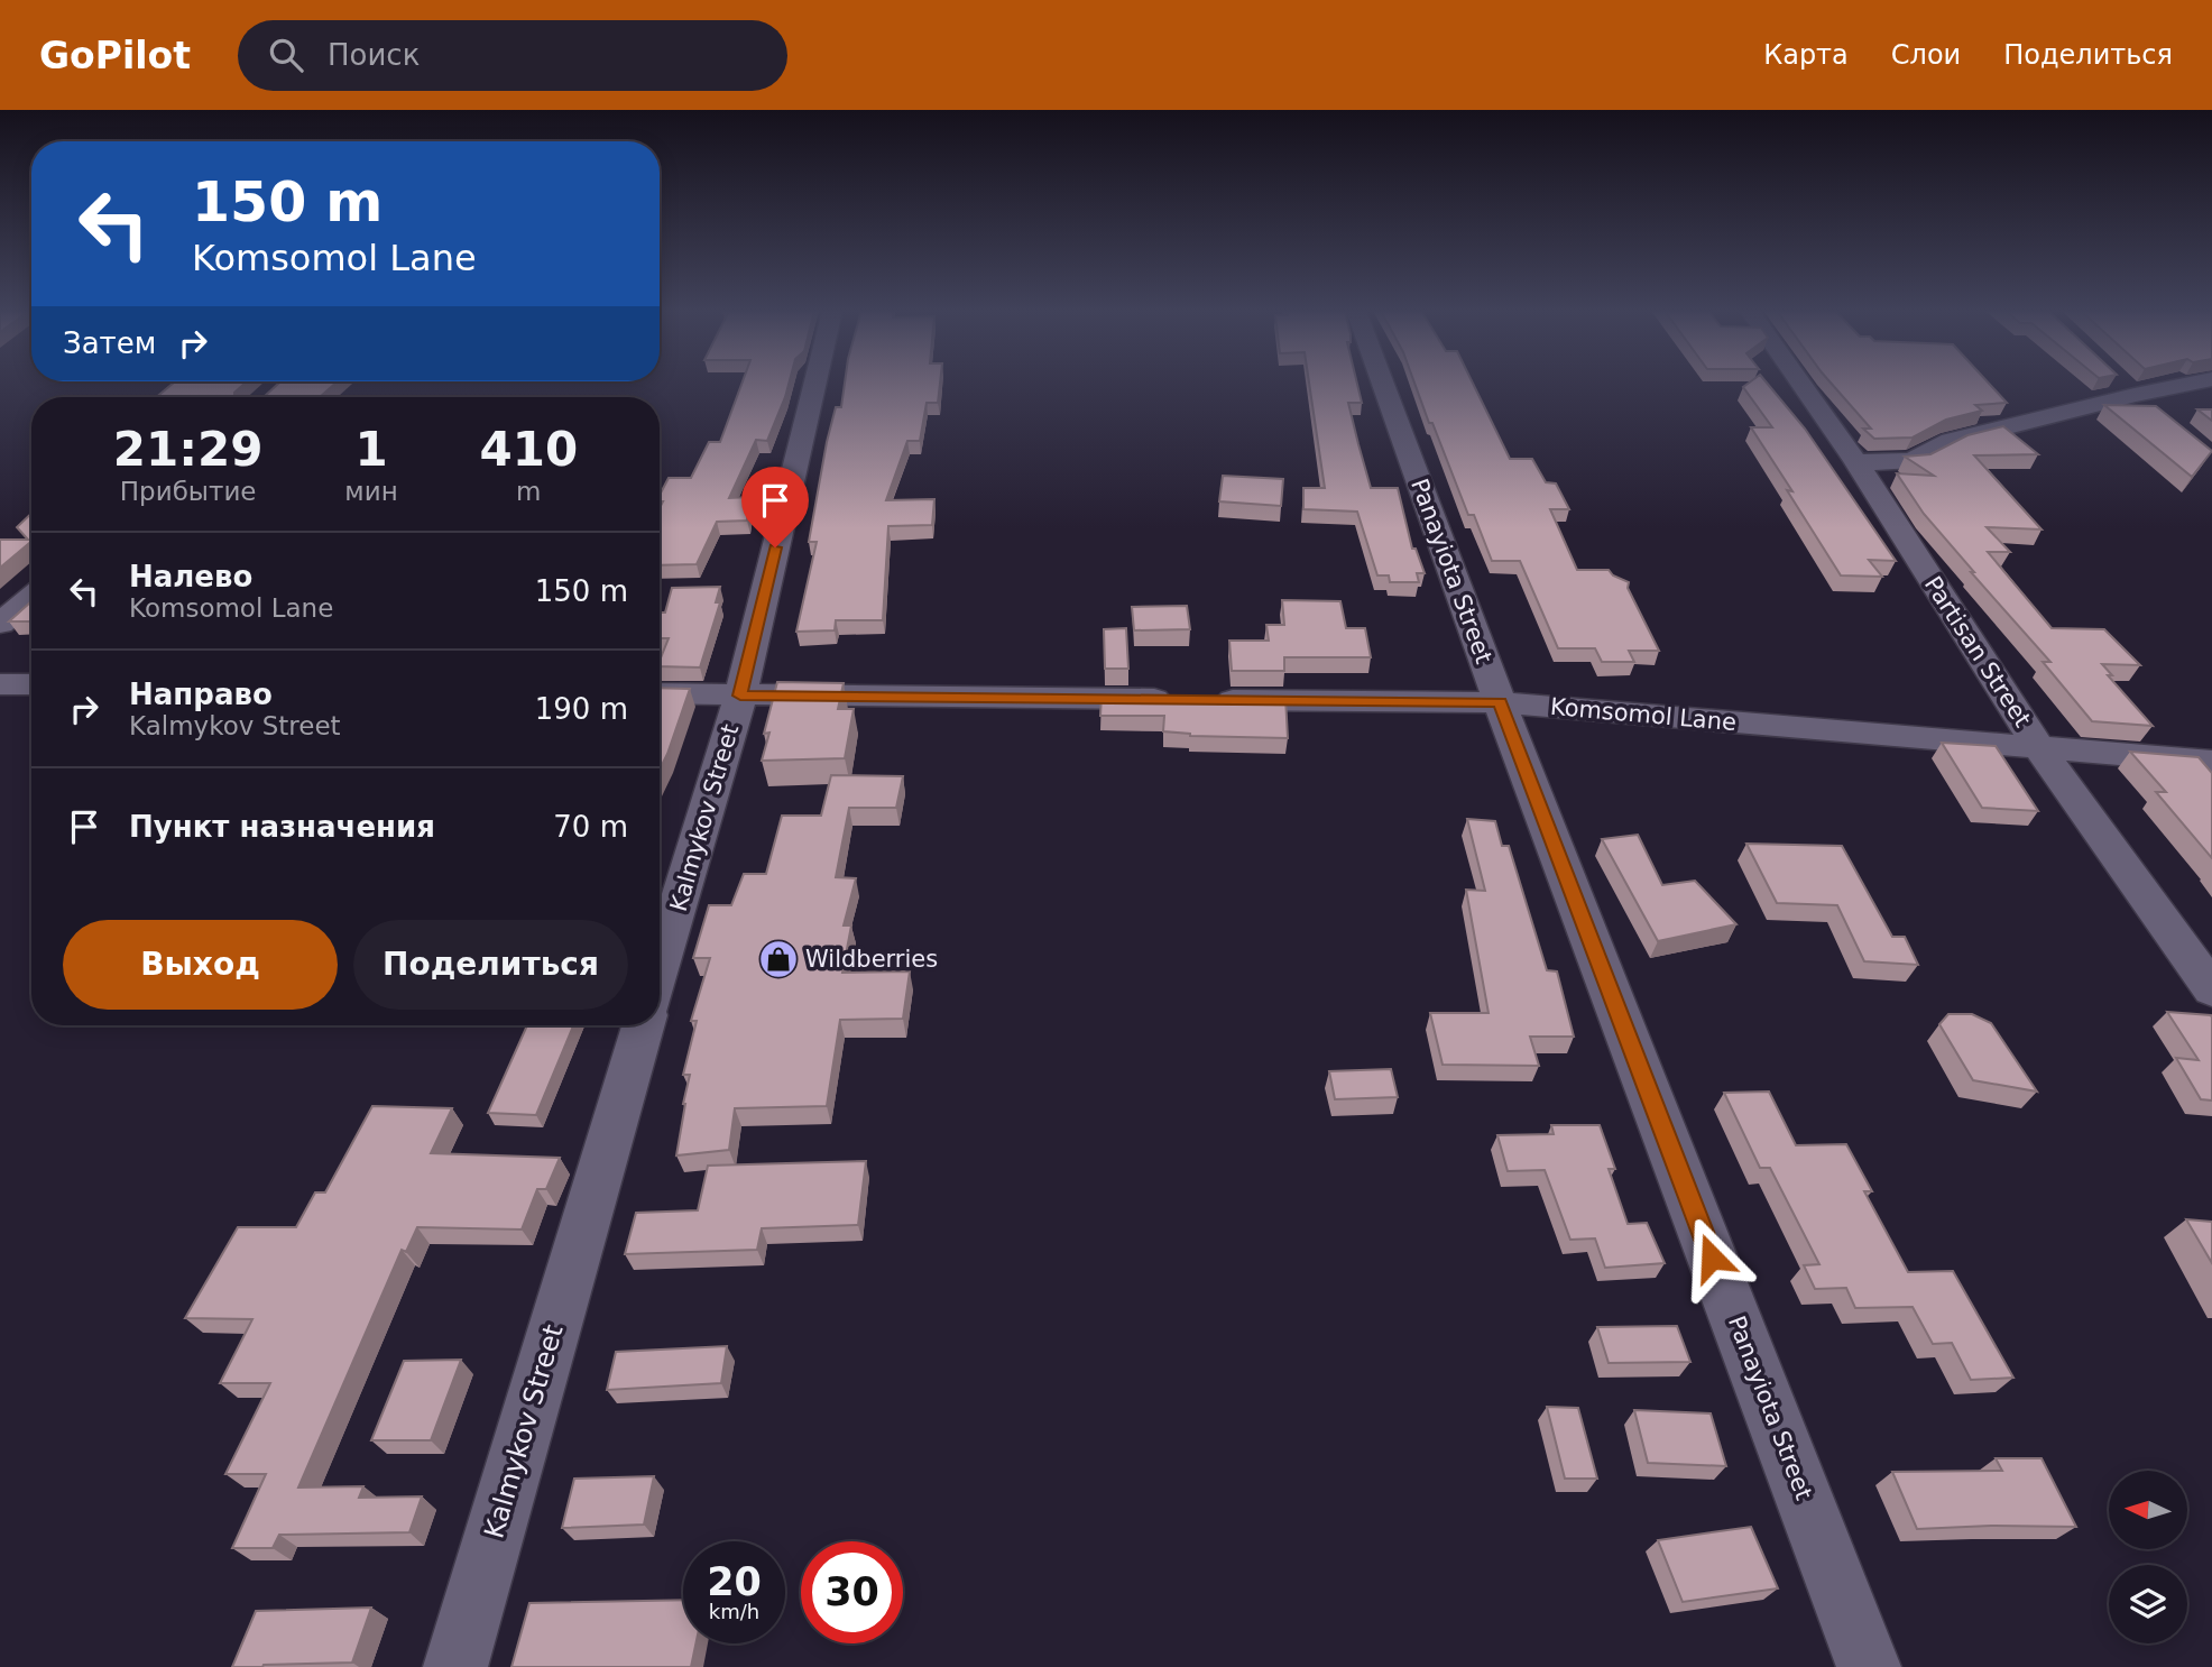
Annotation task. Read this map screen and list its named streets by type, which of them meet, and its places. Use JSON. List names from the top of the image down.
{
  "streets": {
    "street": [
      "Panayiota Street",
      "Partisan Street",
      "Komsomol Lane",
      "Kalmykov Street"
    ]
  },
  "crossings": [
    ["Panayiota Street", "Komsomol Lane"],
    ["Partisan Street", "Komsomol Lane"],
    ["Komsomol Lane", "Kalmykov Street"]
  ],
  "places": {
    "shop": ["Wildberries"]
  },
  "north": "left",
  "page": {
    "header": "GoPilot",
    "search": "Поиск",
    "nav": ["Карта", "Слои", "Поделиться"],
    "turn": ["150 m", "Komsomol Lane"],
    "then": "Затем",
    "eta": [
      "21:29",
      "Прибытие",
      "1",
      "мин",
      "410",
      "m"
    ],
    "list": [
      {
        "name": "Налево",
        "note": "Komsomol Lane",
        "value": "150 m"
      },
      {
        "name": "Направо",
        "note": "Kalmykov Street",
        "value": "190 m"
      },
      {
        "name": "Пункт назначения",
        "value": "70 m"
      }
    ],
    "buttons": ["Выход", "Поделиться"],
    "speed": "20 km/h",
    "limit": "30"
  }
}
